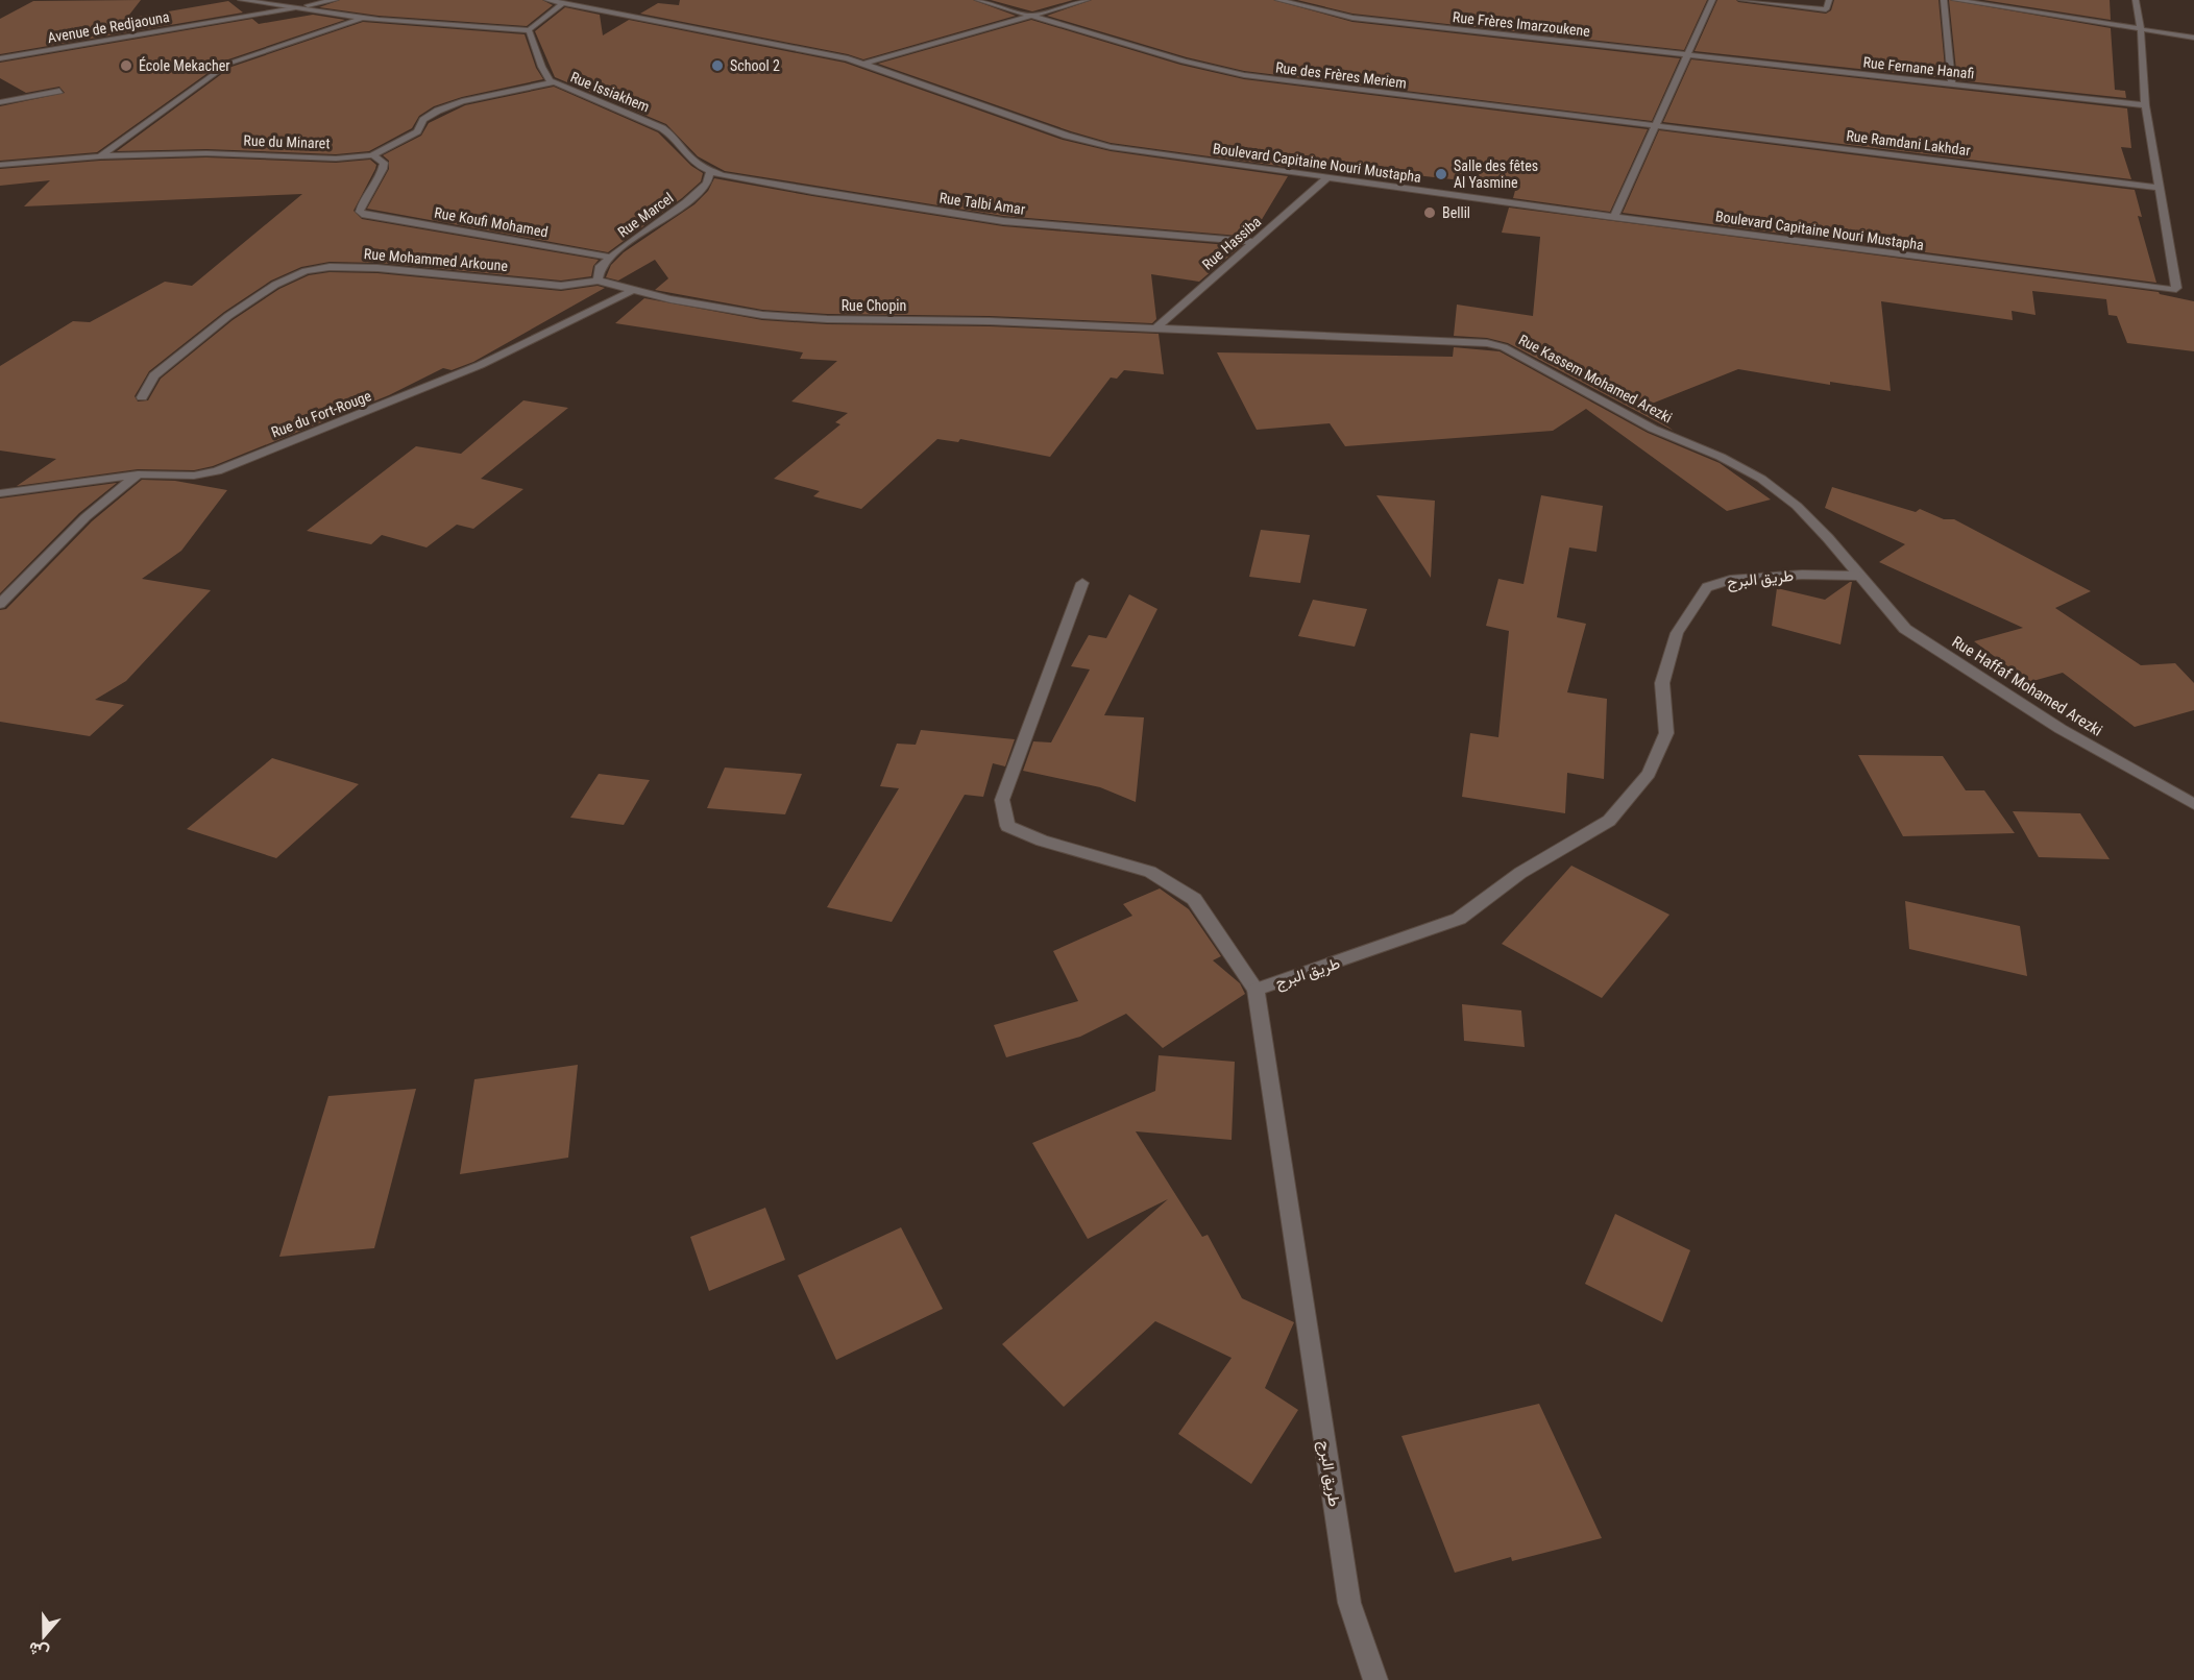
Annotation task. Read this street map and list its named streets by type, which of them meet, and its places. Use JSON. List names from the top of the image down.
{
  "streets": {
    "street": [
      "Rue Frères Imarzoukene",
      "Avenue de Redjaouna",
      "Rue Fernane Hanafi",
      "Rue des Frères Meriem",
      "Rue Issiakhem",
      "Rue du Minaret",
      "Rue Ramdani Lakhdar",
      "Boulevard Capitaine Nouri Mustapha",
      "Rue Talbi Amar",
      "Rue Marcel",
      "Rue Koufi Mohamed",
      "Rue Hassiba",
      "Rue Mohammed Arkoune",
      "Rue Chopin",
      "Rue Kassem Mohamed Arezki",
      "Rue du Fort-Rouge",
      "طريق البرج",
      "Rue Haffaf Mohamed Arezki"
    ]
  },
  "crossings": [
    ["Rue Frères Imarzoukene", "Rue Fernane Hanafi"],
    ["Rue des Frères Meriem", "Rue Ramdani Lakhdar"],
    ["Rue Issiakhem", "Rue du Minaret"],
    ["Rue Issiakhem", "Rue Talbi Amar"],
    ["Rue Issiakhem", "Rue Marcel"],
    ["Rue du Minaret", "Rue Koufi Mohamed"],
    ["Rue Ramdani Lakhdar", "Boulevard Capitaine Nouri Mustapha"],
    ["Boulevard Capitaine Nouri Mustapha", "Rue Hassiba"],
    ["Rue Talbi Amar", "Rue Marcel"],
    ["Rue Talbi Amar", "Rue Hassiba"],
    ["Rue Marcel", "Rue Koufi Mohamed"],
    ["Rue Marcel", "Rue Mohammed Arkoune"],
    ["Rue Marcel", "Rue Chopin"],
    ["Rue Hassiba", "Rue Chopin"],
    ["Rue Hassiba", "Rue Kassem Mohamed Arezki"],
    ["Rue Mohammed Arkoune", "Rue Chopin"],
    ["Rue Chopin", "Rue Kassem Mohamed Arezki"],
    ["Rue Chopin", "Rue du Fort-Rouge"],
    ["Rue Kassem Mohamed Arezki", "طريق البرج"],
    ["Rue Kassem Mohamed Arezki", "Rue Haffaf Mohamed Arezki"],
    ["طريق البرج", "Rue Haffaf Mohamed Arezki"]
  ],
  "places": [
    "École Mekacher",
    "School 2",
    "Salle des fêtes Al Yasmine",
    "Bellil"
  ],
  "north": "bottom"
}
